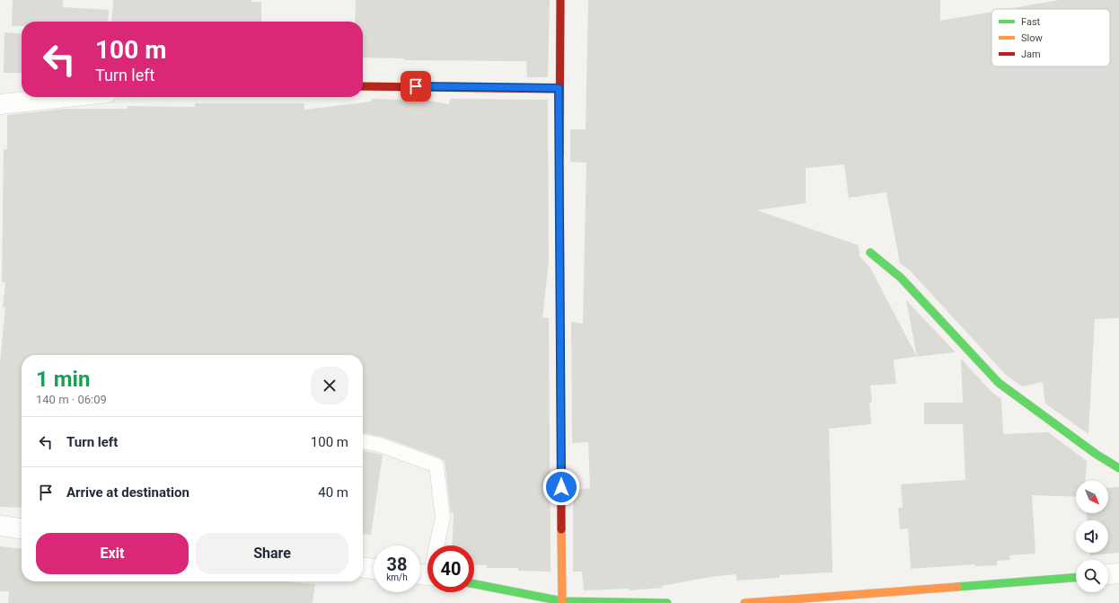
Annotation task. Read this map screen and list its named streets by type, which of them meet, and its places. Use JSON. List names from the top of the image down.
{
  "legend": ["Fast", "Slow", "Jam"],
  "north": "bottom right",
  "page": {
    "turn": ["100 m", "Turn left"],
    "heading": ["1 min", "140 m · 06:09"],
    "list": [
      {
        "name": "Turn left",
        "value": "100 m"
      },
      {
        "name": "Arrive at destination",
        "value": "40 m"
      }
    ],
    "buttons": ["Exit", "Share"],
    "speed": "38 km/h",
    "limit": "40"
  }
}
